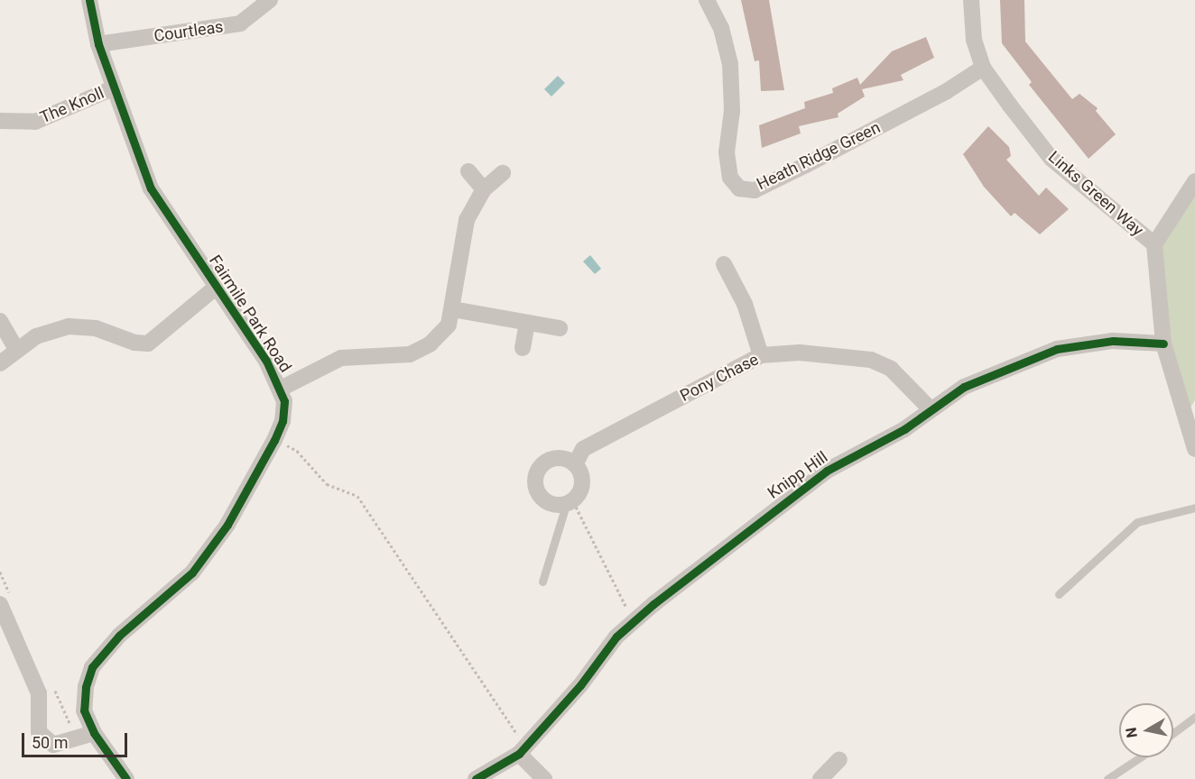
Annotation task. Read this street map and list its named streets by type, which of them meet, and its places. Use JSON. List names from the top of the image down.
{
  "streets": {
    "street": [
      "Courtleas",
      "The Knoll",
      "Heath Ridge Green",
      "Links Green Way",
      "Fairmile Park Road",
      "Pony Chase",
      "Knipp Hill"
    ]
  },
  "crossings": [
    ["Courtleas", "Fairmile Park Road"],
    ["The Knoll", "Fairmile Park Road"],
    ["Heath Ridge Green", "Links Green Way"],
    ["Pony Chase", "Knipp Hill"]
  ],
  "scale_bar": "50 m",
  "north": "left"
}
